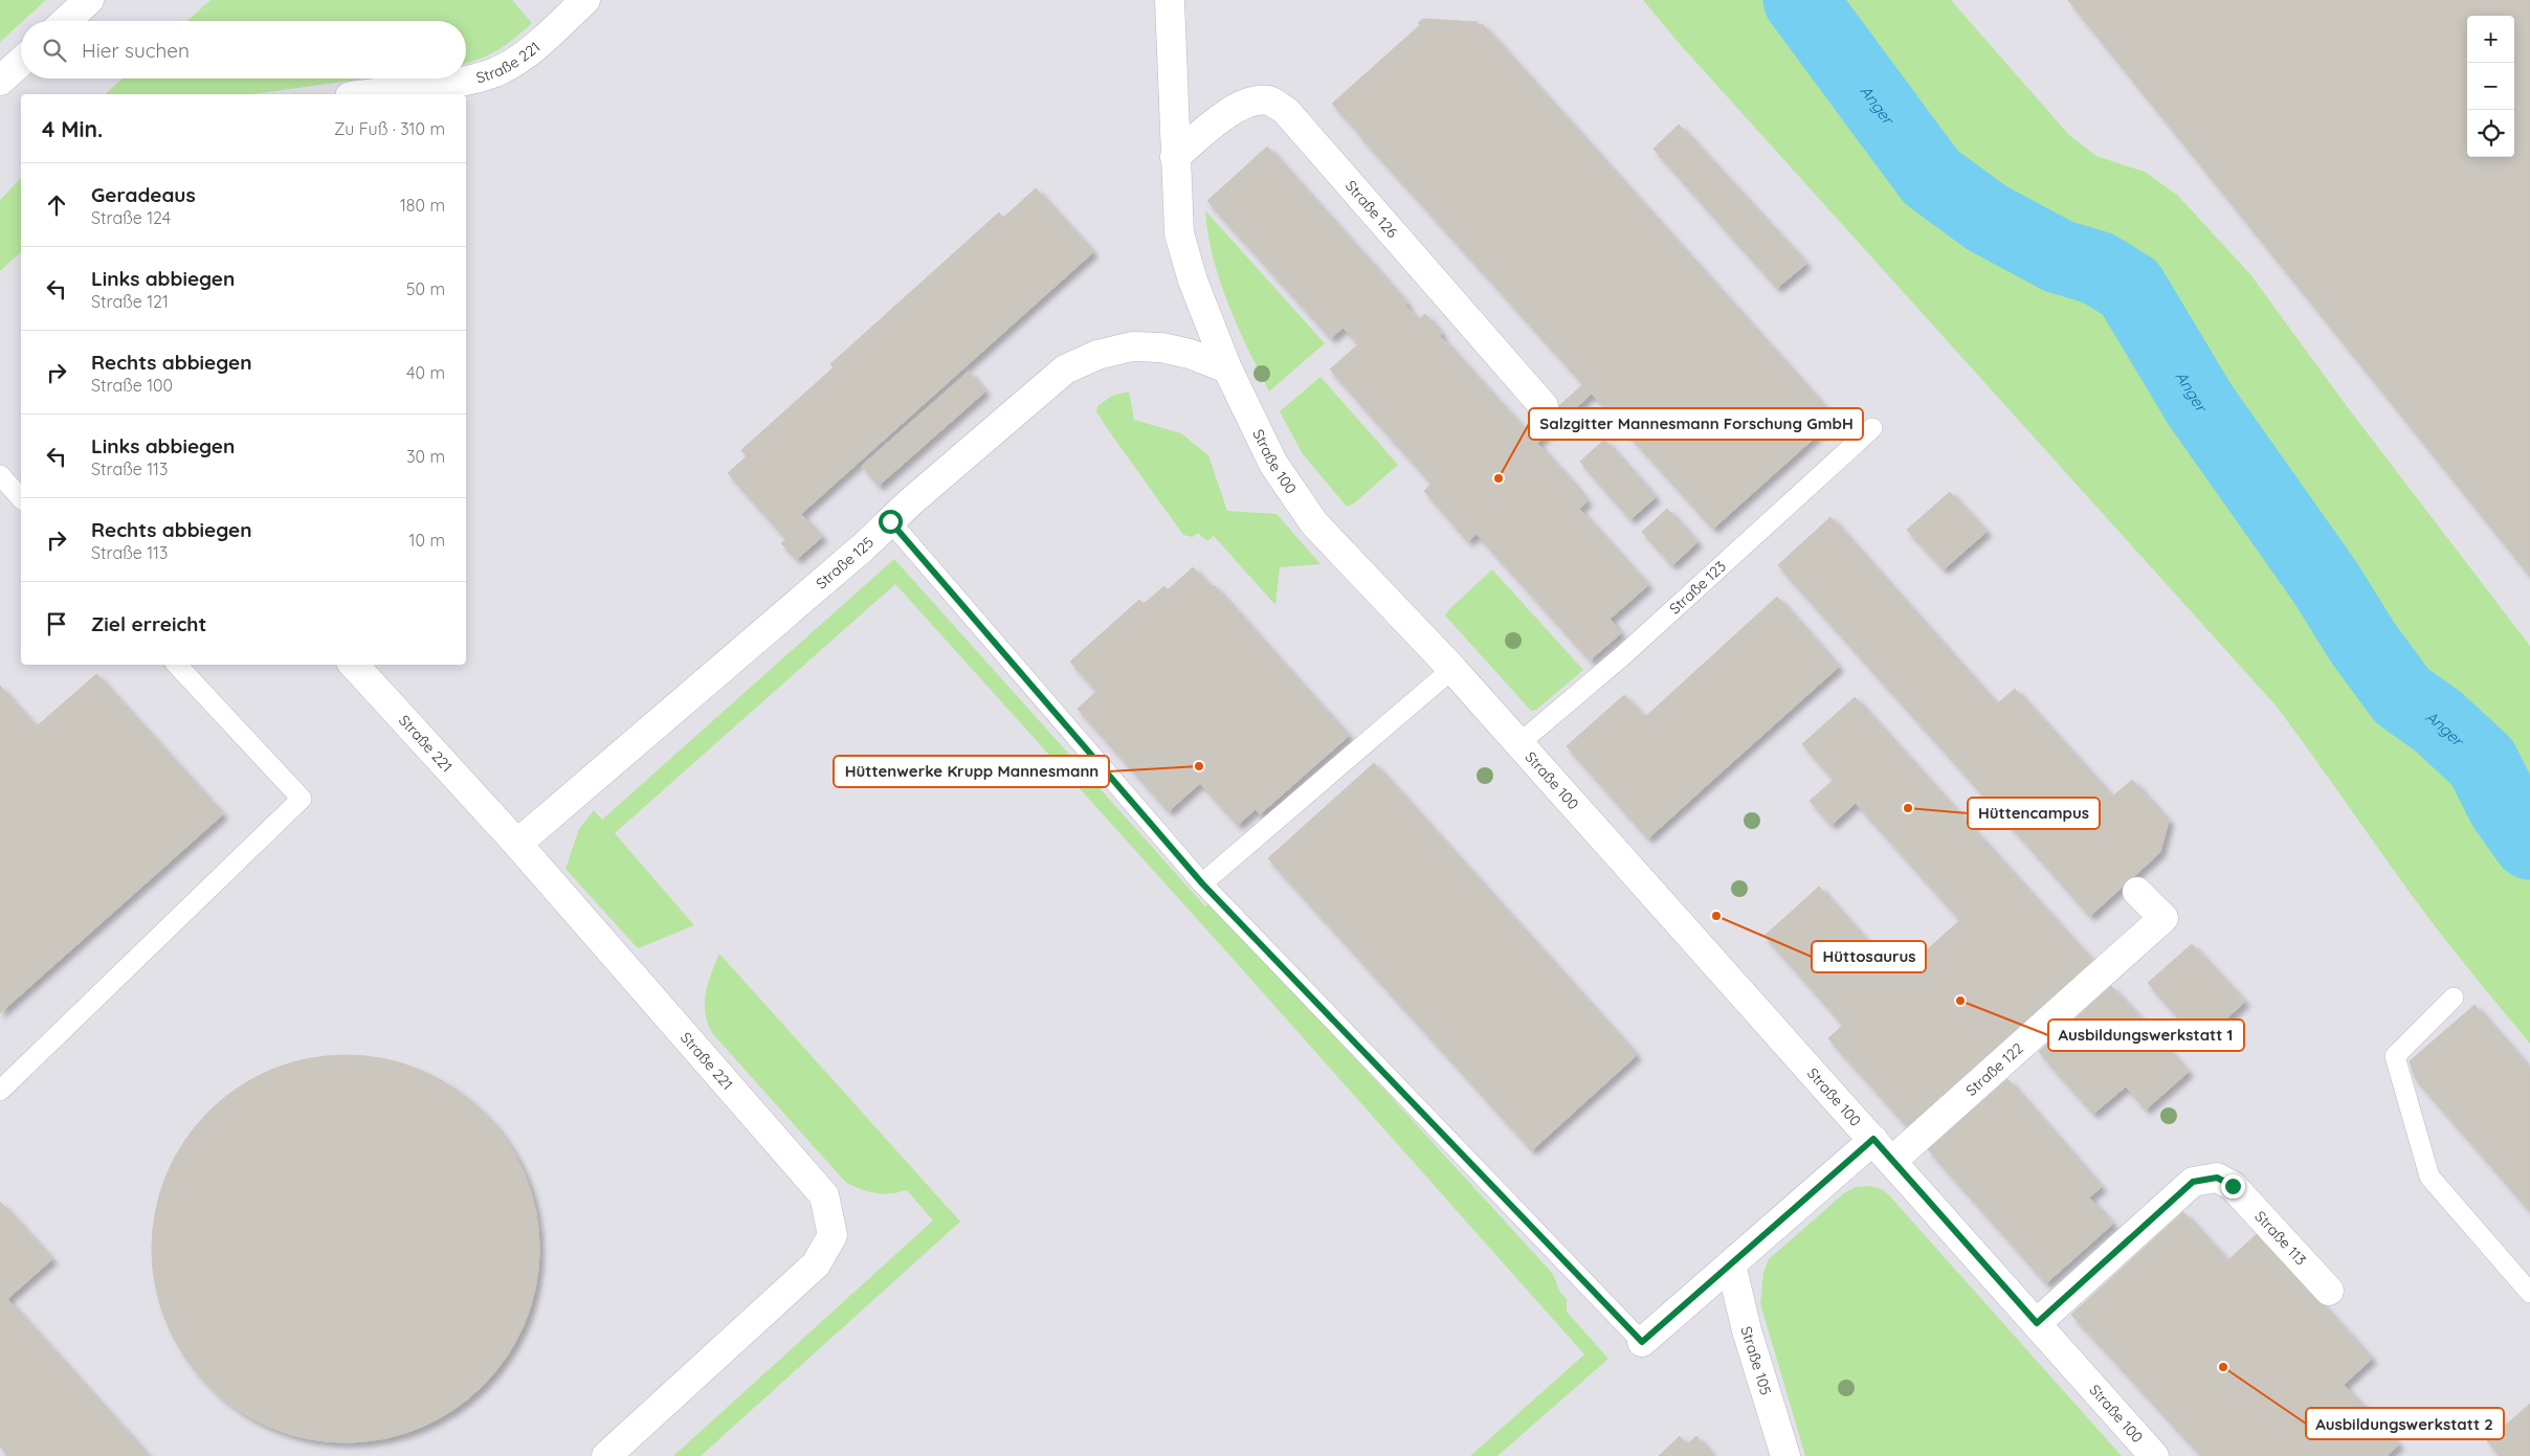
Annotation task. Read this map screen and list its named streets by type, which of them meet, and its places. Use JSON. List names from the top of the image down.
{
  "streets": {
    "street": [
      "Straße 221",
      "Straße 126",
      "Straße 100",
      "Straße 125",
      "Straße 122",
      "Straße 113",
      "Straße 105"
    ],
    "lane": ["Straße 123"]
  },
  "crossings": [
    ["Straße 221", "Straße 125"],
    ["Straße 126", "Straße 100"],
    ["Straße 100", "Straße 125"],
    ["Straße 100", "Straße 123"],
    ["Straße 100", "Straße 122"],
    ["Straße 100", "Straße 113"]
  ],
  "water": ["Anger"],
  "places": [
    "Salzgitter Mannesmann Forschung GmbH",
    "Hüttenwerke Krupp Mannesmann",
    "Hüttencampus",
    "Hüttosaurus",
    "Ausbildungswerkstatt 1",
    "Ausbildungswerkstatt 2"
  ],
  "page": {
    "map_buttons": ["+", "−"],
    "search": "Hier suchen",
    "heading": ["4 Min.", "Zu Fuß · 310 m"],
    "list": [
      ["Geradeaus", "Straße 124", "180 m"],
      ["Links abbiegen", "Straße 121", "50 m"],
      ["Rechts abbiegen", "Straße 100", "40 m"],
      ["Links abbiegen", "Straße 113", "30 m"],
      ["Rechts abbiegen", "Straße 113", "10 m"],
      "Ziel erreicht"
    ]
  }
}
